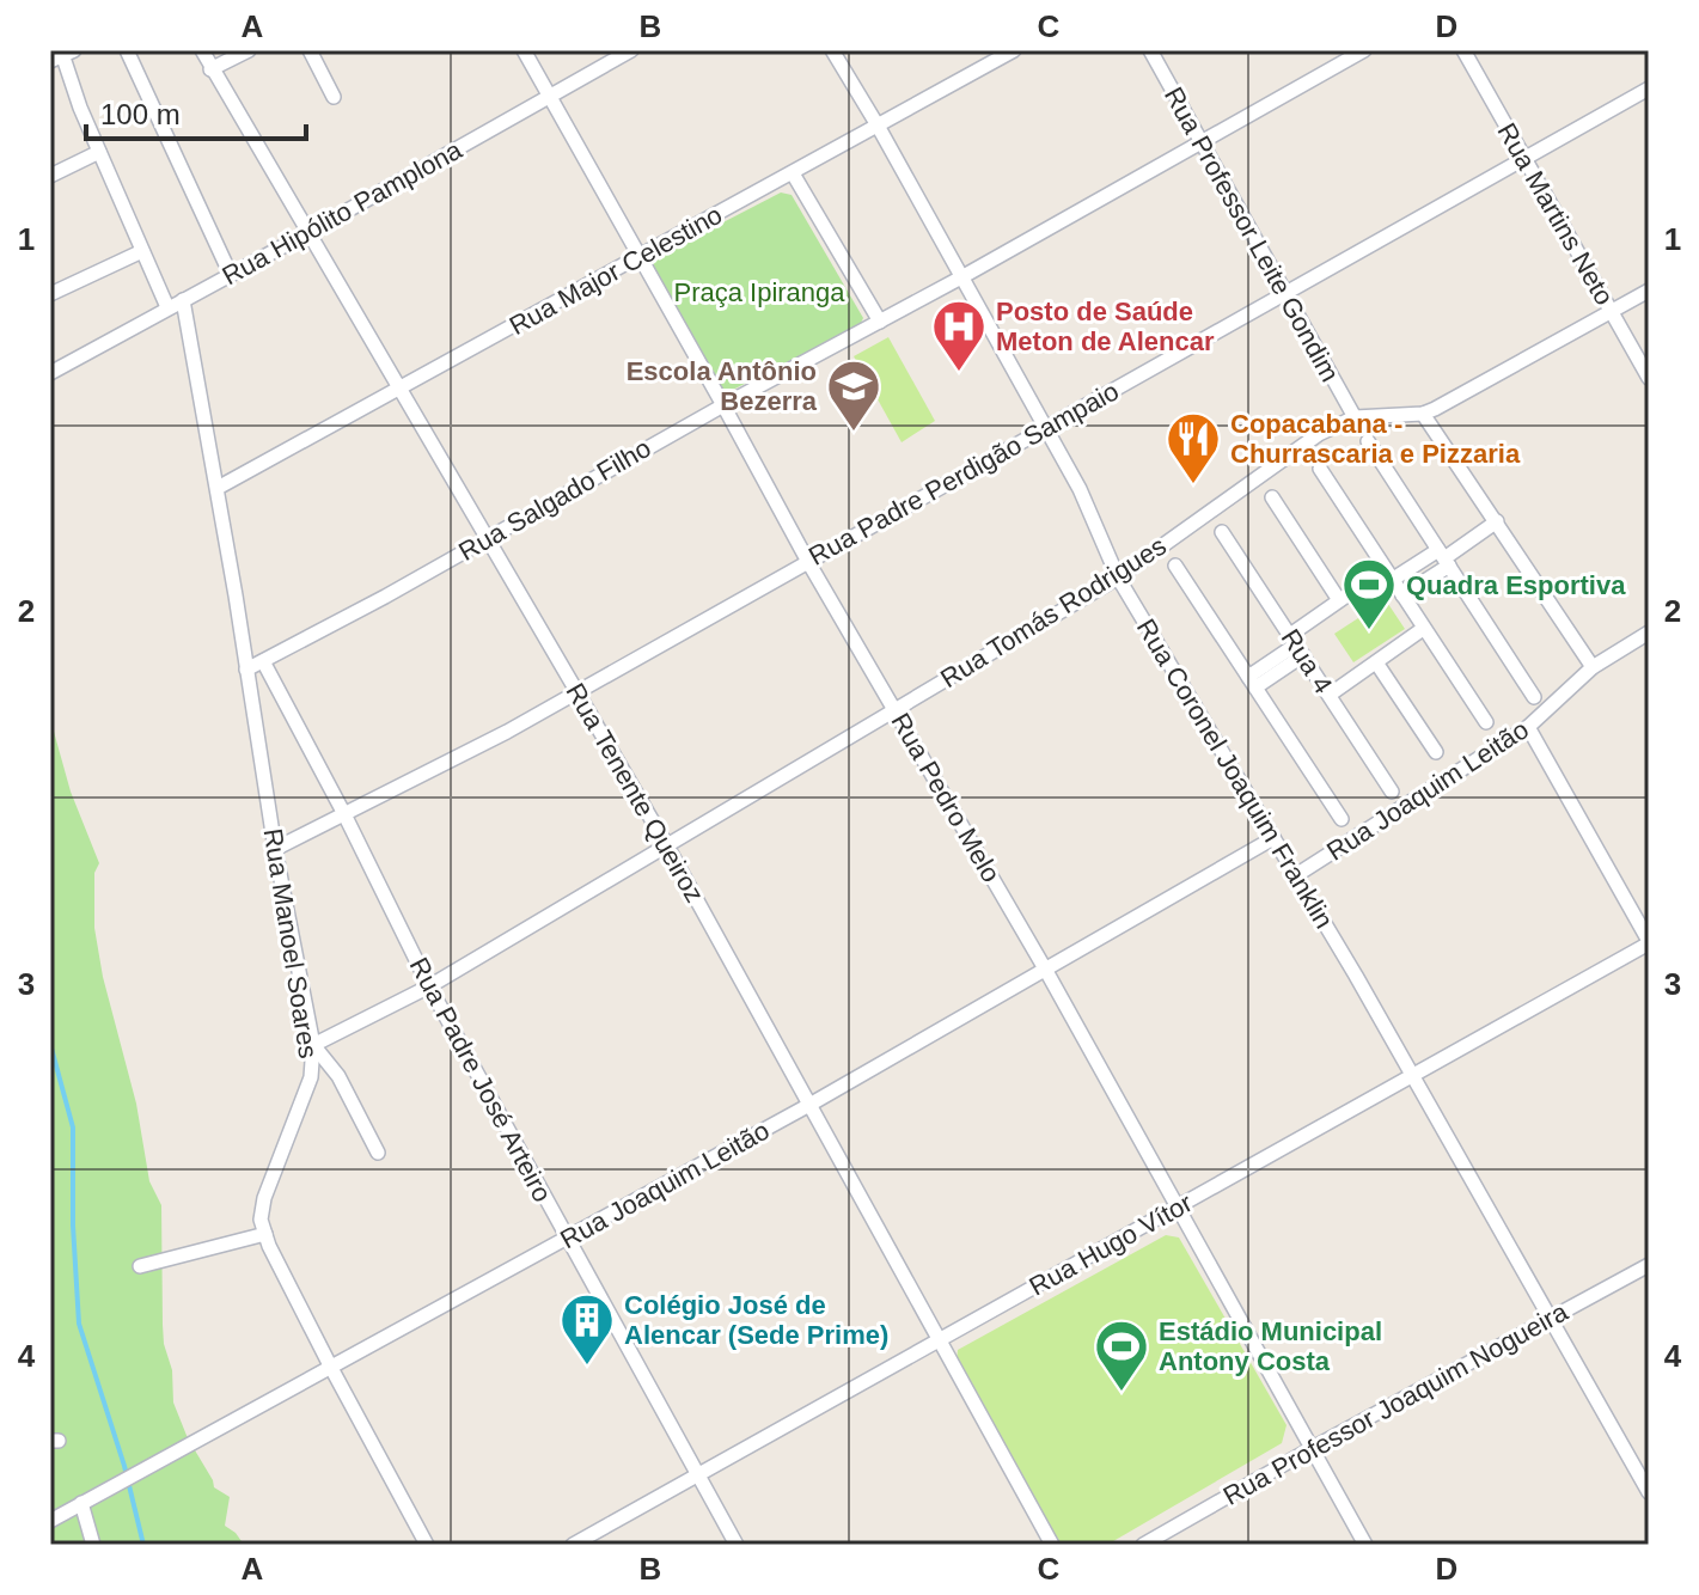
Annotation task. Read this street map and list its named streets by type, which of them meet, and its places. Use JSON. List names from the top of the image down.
{
  "streets": {
    "street": [
      "Rua Hipólito Pamplona",
      "Rua Martins Neto",
      "Rua Professor Leite Gondim",
      "Rua Major Celestino",
      "Rua Padre Perdigão Sampaio",
      "Rua Salgado Filho",
      "Rua Tomás Rodrigues",
      "Rua 4",
      "Rua Coronel Joaquim Franklin",
      "Rua Joaquim Leitão",
      "Rua Tenente Queiroz",
      "Rua Pedro Melo",
      "Rua Manoel Soares",
      "Rua Padre José Arteiro",
      "Rua Hugo Vítor",
      "Rua Professor Joaquim Nogueira"
    ]
  },
  "crossings": [
    ["Rua Hipólito Pamplona", "Rua Tenente Queiroz"],
    ["Rua Hipólito Pamplona", "Rua Pedro Melo"],
    ["Rua Hipólito Pamplona", "Rua Manoel Soares"],
    ["Rua Martins Neto", "Rua Padre Perdigão Sampaio"],
    ["Rua Martins Neto", "Rua Tomás Rodrigues"],
    ["Rua Professor Leite Gondim", "Rua Padre Perdigão Sampaio"],
    ["Rua Professor Leite Gondim", "Rua Salgado Filho"],
    ["Rua Professor Leite Gondim", "Rua Tomás Rodrigues"],
    ["Rua Major Celestino", "Rua Coronel Joaquim Franklin"],
    ["Rua Major Celestino", "Rua Tenente Queiroz"],
    ["Rua Major Celestino", "Rua Pedro Melo"],
    ["Rua Major Celestino", "Rua Manoel Soares"],
    ["Rua Padre Perdigão Sampaio", "Rua Coronel Joaquim Franklin"],
    ["Rua Padre Perdigão Sampaio", "Rua Tenente Queiroz"],
    ["Rua Padre Perdigão Sampaio", "Rua Pedro Melo"],
    ["Rua Padre Perdigão Sampaio", "Rua Manoel Soares"],
    ["Rua Padre Perdigão Sampaio", "Rua Padre José Arteiro"],
    ["Rua Salgado Filho", "Rua Coronel Joaquim Franklin"],
    ["Rua Salgado Filho", "Rua Tenente Queiroz"],
    ["Rua Salgado Filho", "Rua Pedro Melo"],
    ["Rua Salgado Filho", "Rua Manoel Soares"],
    ["Rua Salgado Filho", "Rua Padre José Arteiro"],
    ["Rua Tomás Rodrigues", "Rua Coronel Joaquim Franklin"],
    ["Rua Tomás Rodrigues", "Rua Tenente Queiroz"],
    ["Rua Tomás Rodrigues", "Rua Pedro Melo"],
    ["Rua Tomás Rodrigues", "Rua Manoel Soares"],
    ["Rua Tomás Rodrigues", "Rua Padre José Arteiro"],
    ["Rua Coronel Joaquim Franklin", "Rua Joaquim Leitão"],
    ["Rua Coronel Joaquim Franklin", "Rua Hugo Vítor"],
    ["Rua Coronel Joaquim Franklin", "Rua Professor Joaquim Nogueira"],
    ["Rua Joaquim Leitão", "Rua Tenente Queiroz"],
    ["Rua Joaquim Leitão", "Rua Pedro Melo"],
    ["Rua Joaquim Leitão", "Rua Padre José Arteiro"],
    ["Rua Tenente Queiroz", "Rua Hugo Vítor"],
    ["Rua Pedro Melo", "Rua Hugo Vítor"],
    ["Rua Pedro Melo", "Rua Professor Joaquim Nogueira"],
    ["Rua Padre José Arteiro", "Rua Hugo Vítor"]
  ],
  "parks": ["Praça Ipiranga"],
  "places": {
    "hospital": ["Posto de Saúde Meton de Alencar"],
    "school or university": ["Escola Antônio Bezerra"],
    "restaurant": ["Copacabana - Churrascaria e Pizzaria"],
    "sports": ["Quadra Esportiva", "Estádio Municipal Antony Costa"],
    "building": ["Colégio José de Alencar (Sede Prime)"]
  },
  "scale_bar": "100 m",
  "grid": {
    "columns": [
      "A",
      "B",
      "C",
      "D"
    ],
    "rows": [
      "1",
      "2",
      "3",
      "4"
    ]
  }
}
